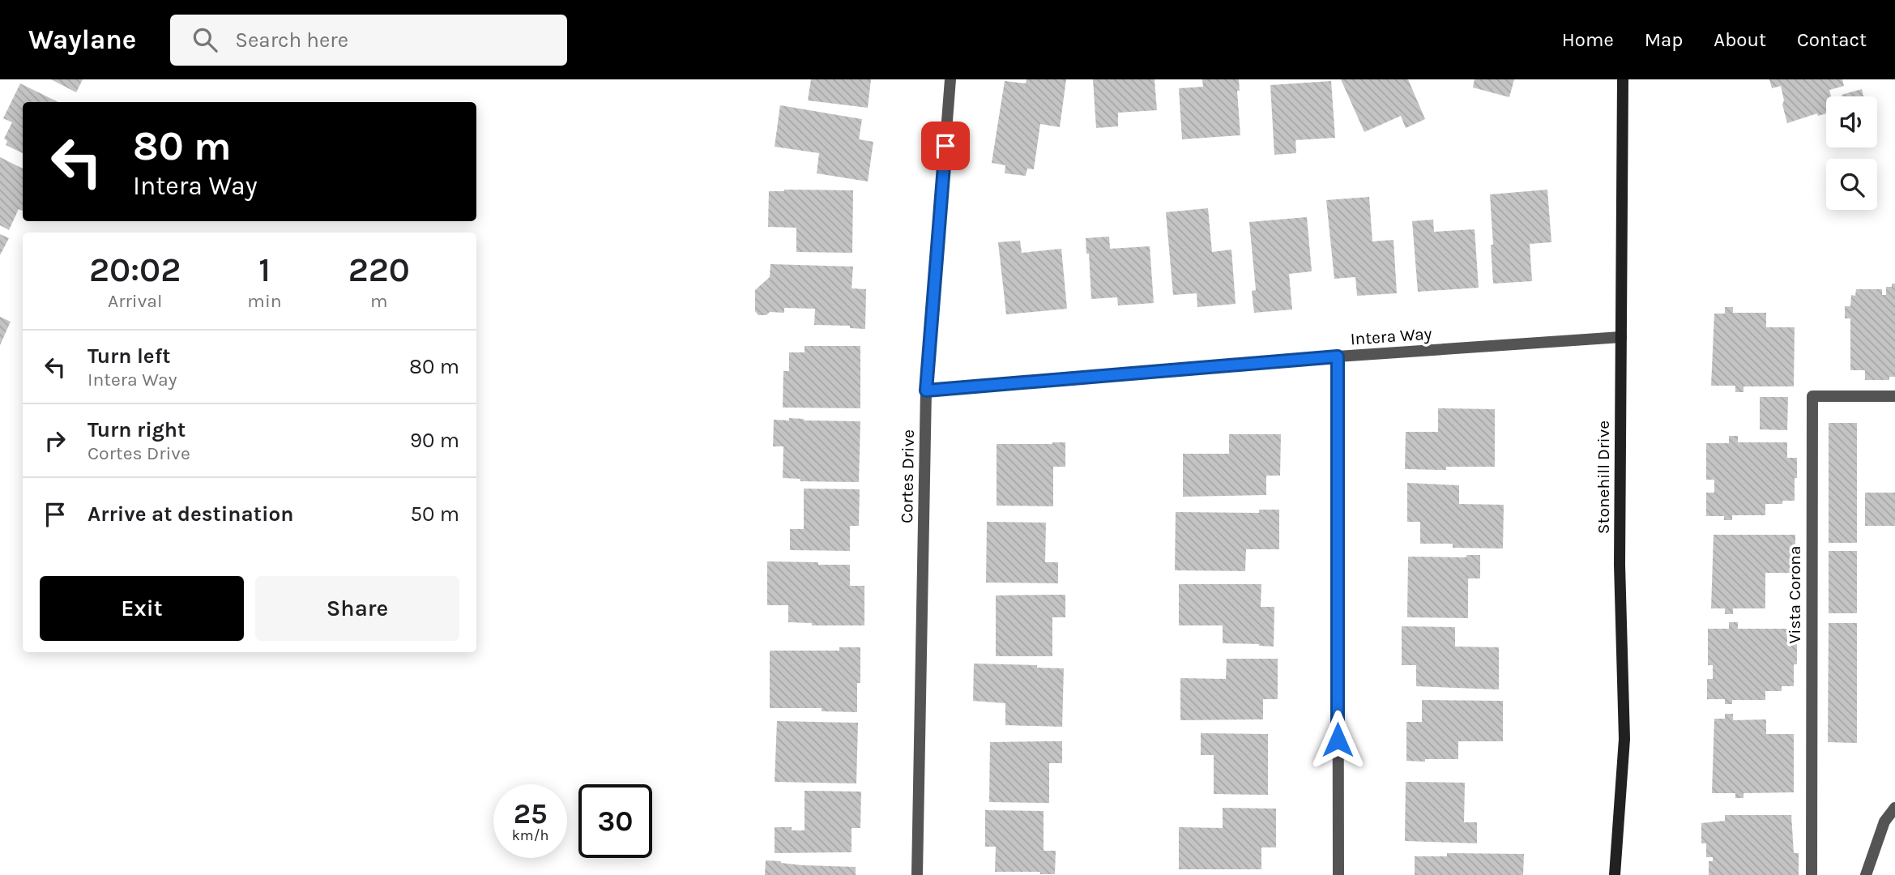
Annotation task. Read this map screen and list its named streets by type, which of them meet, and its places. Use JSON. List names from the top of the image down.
{
  "streets": {
    "main road": ["Stonehill Drive"],
    "street": ["Intera Way", "Cortes Drive", "Vista Corona"]
  },
  "crossings": [
    ["Intera Way", "Cortes Drive"],
    ["Intera Way", "Stonehill Drive"]
  ],
  "page": {
    "header": "Waylane",
    "search": "Search here",
    "nav": [
      "Home",
      "Map",
      "About",
      "Contact"
    ],
    "turn": ["80 m", "Intera Way"],
    "eta": [
      "20:02",
      "Arrival",
      "1",
      "min",
      "220",
      "m"
    ],
    "list": [
      {
        "name": "Turn left",
        "note": "Intera Way",
        "value": "80 m"
      },
      {
        "name": "Turn right",
        "note": "Cortes Drive",
        "value": "90 m"
      },
      {
        "name": "Arrive at destination",
        "value": "50 m"
      }
    ],
    "buttons": ["Exit", "Share"],
    "speed": "25 km/h",
    "limit": "30"
  }
}
